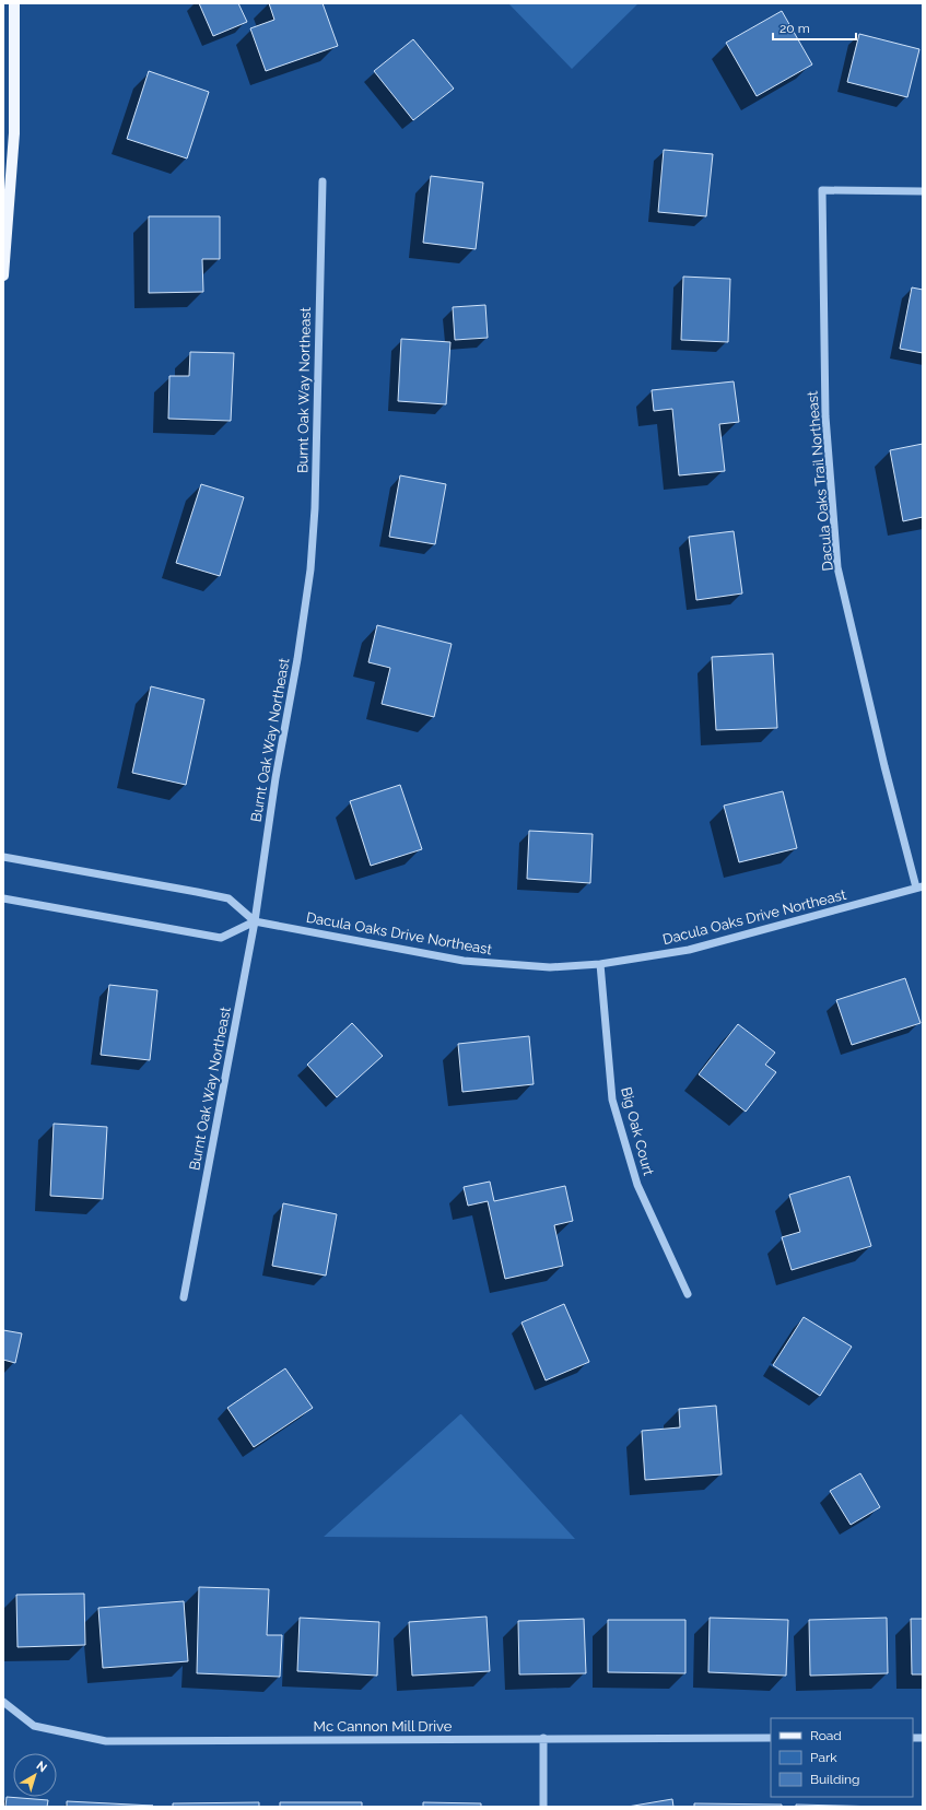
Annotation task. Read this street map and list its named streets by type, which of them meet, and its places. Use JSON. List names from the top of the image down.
{
  "streets": {
    "street": [
      "Burnt Oak Way Northeast",
      "Dacula Oaks Trail Northeast",
      "Dacula Oaks Drive Northeast",
      "Big Oak Court",
      "Mc Cannon Mill Drive"
    ]
  },
  "crossings": [
    ["Burnt Oak Way Northeast", "Dacula Oaks Drive Northeast"],
    ["Dacula Oaks Trail Northeast", "Dacula Oaks Drive Northeast"],
    ["Dacula Oaks Drive Northeast", "Big Oak Court"]
  ],
  "legend": ["Road", "Park", "Building"],
  "scale_bar": "20 m",
  "north": "top right"
}
